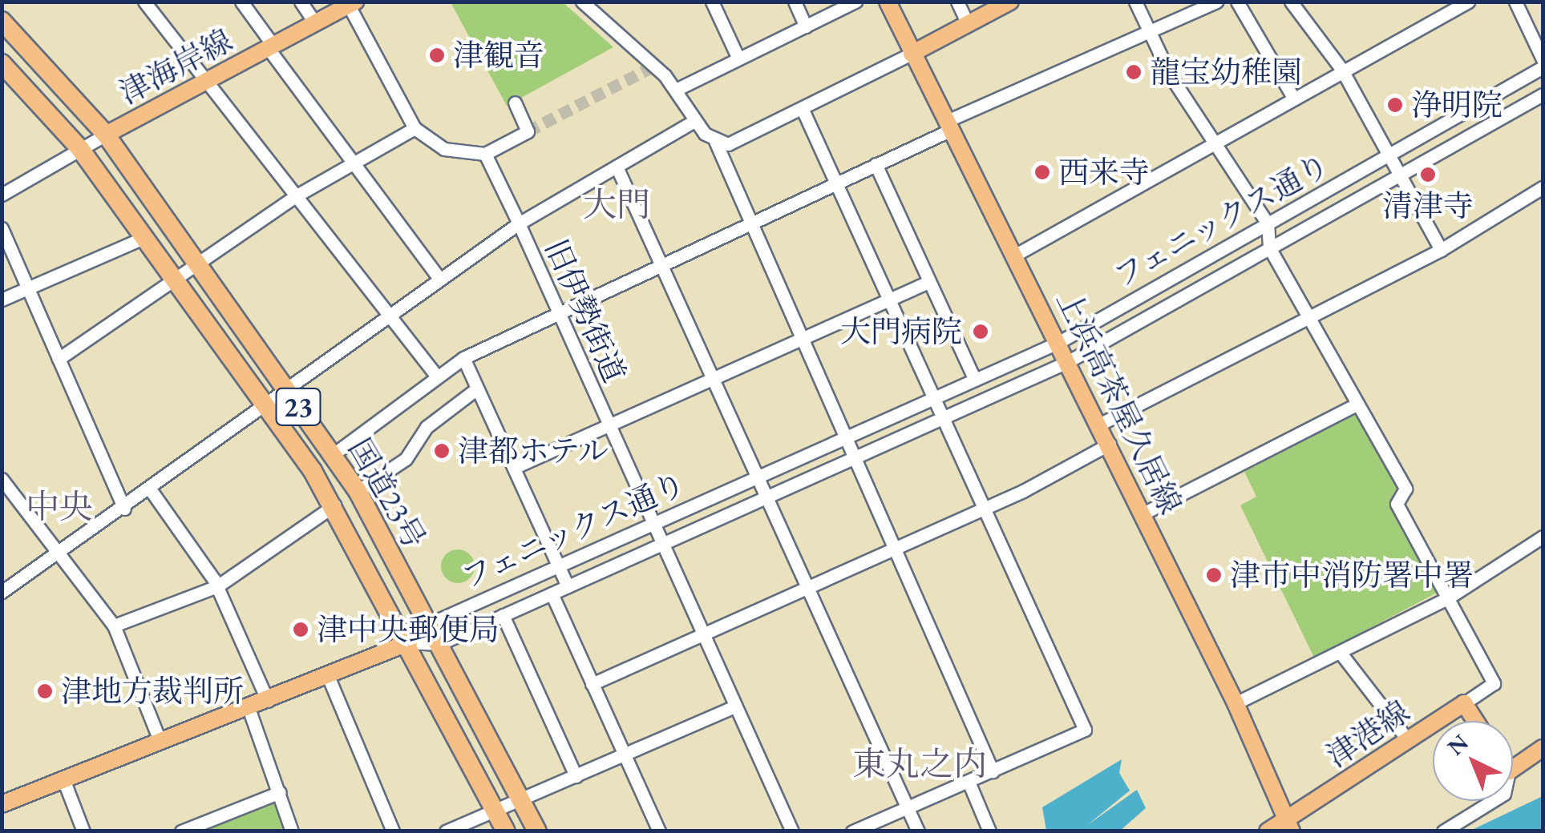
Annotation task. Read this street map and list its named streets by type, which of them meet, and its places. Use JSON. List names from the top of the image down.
{
  "streets": {
    "highway": ["23", "国道23号"],
    "main road": ["津海岸線", "上浜高茶屋久居線", "津港線"],
    "street": ["フェニックス通り", "旧伊勢街道"]
  },
  "crossings": [
    ["津海岸線", "国道23号"],
    ["フェニックス通り", "旧伊勢街道"],
    ["フェニックス通り", "上浜高茶屋久居線"],
    ["フェニックス通り", "国道23号"],
    ["旧伊勢街道", "国道23号"],
    ["上浜高茶屋久居線", "津港線"]
  ],
  "districts": ["大門", "中央", "東丸之内"],
  "places": [
    "津観音",
    "龍宝幼稚園",
    "浄明院",
    "西来寺",
    "清津寺",
    "大門病院",
    "津都ホテル",
    "津市中消防署中署",
    "津中央郵便局",
    "津地方裁判所"
  ],
  "north": "top left"
}
